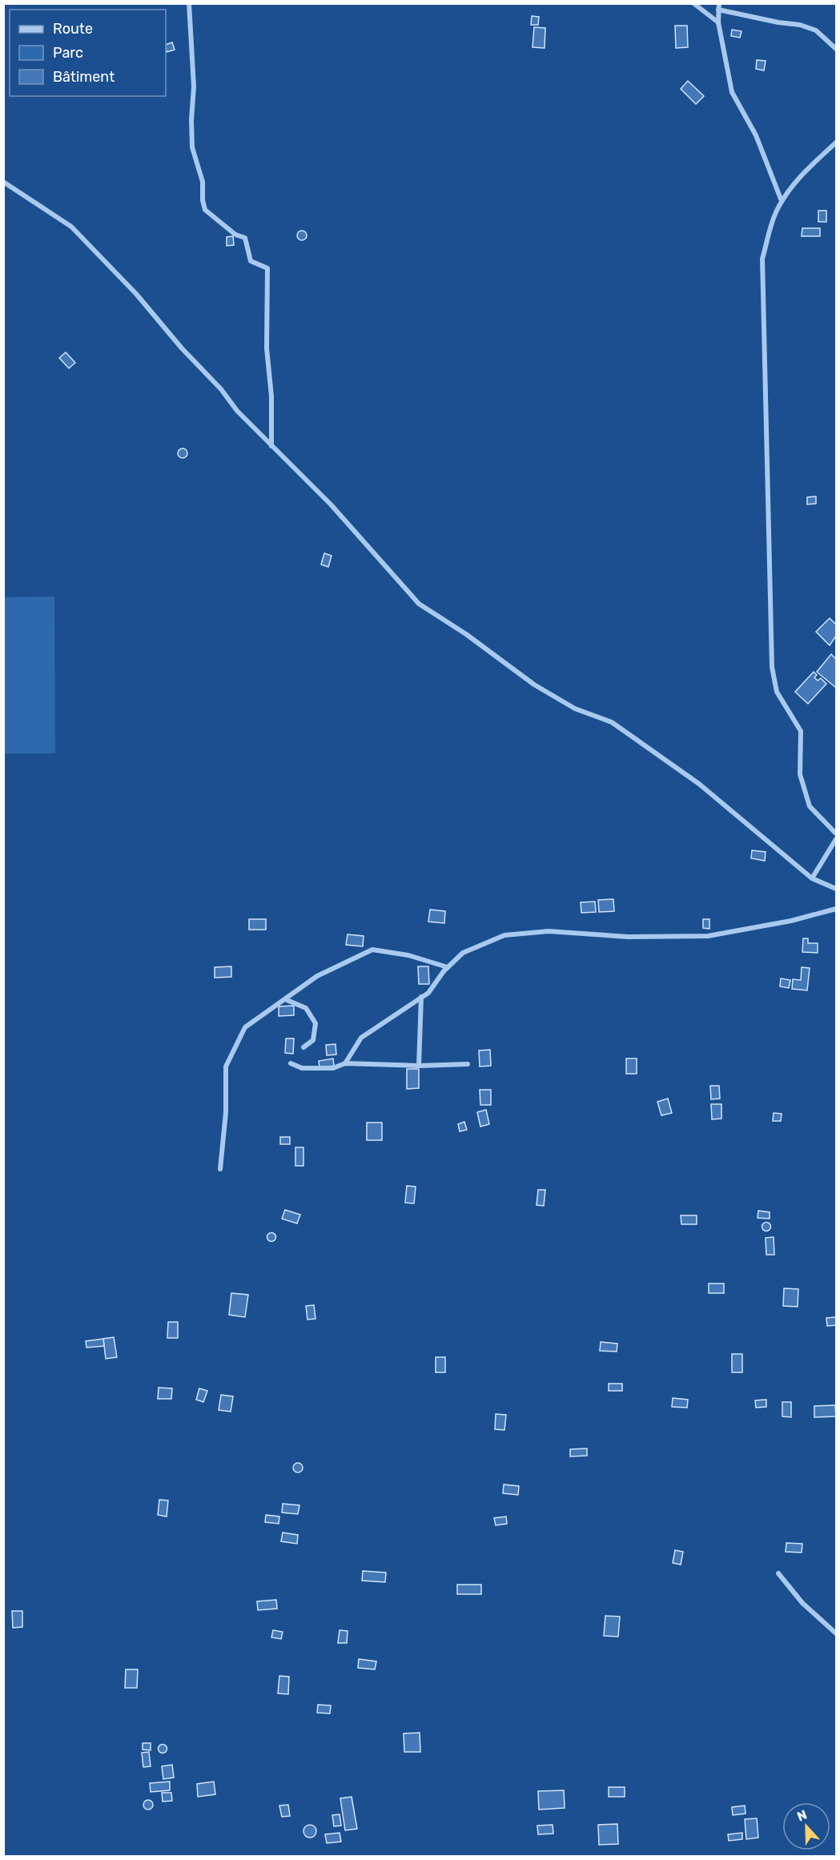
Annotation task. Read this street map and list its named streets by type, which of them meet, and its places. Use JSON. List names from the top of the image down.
{
  "legend": ["Route", "Parc", "Bâtiment"],
  "north": "top"
}
